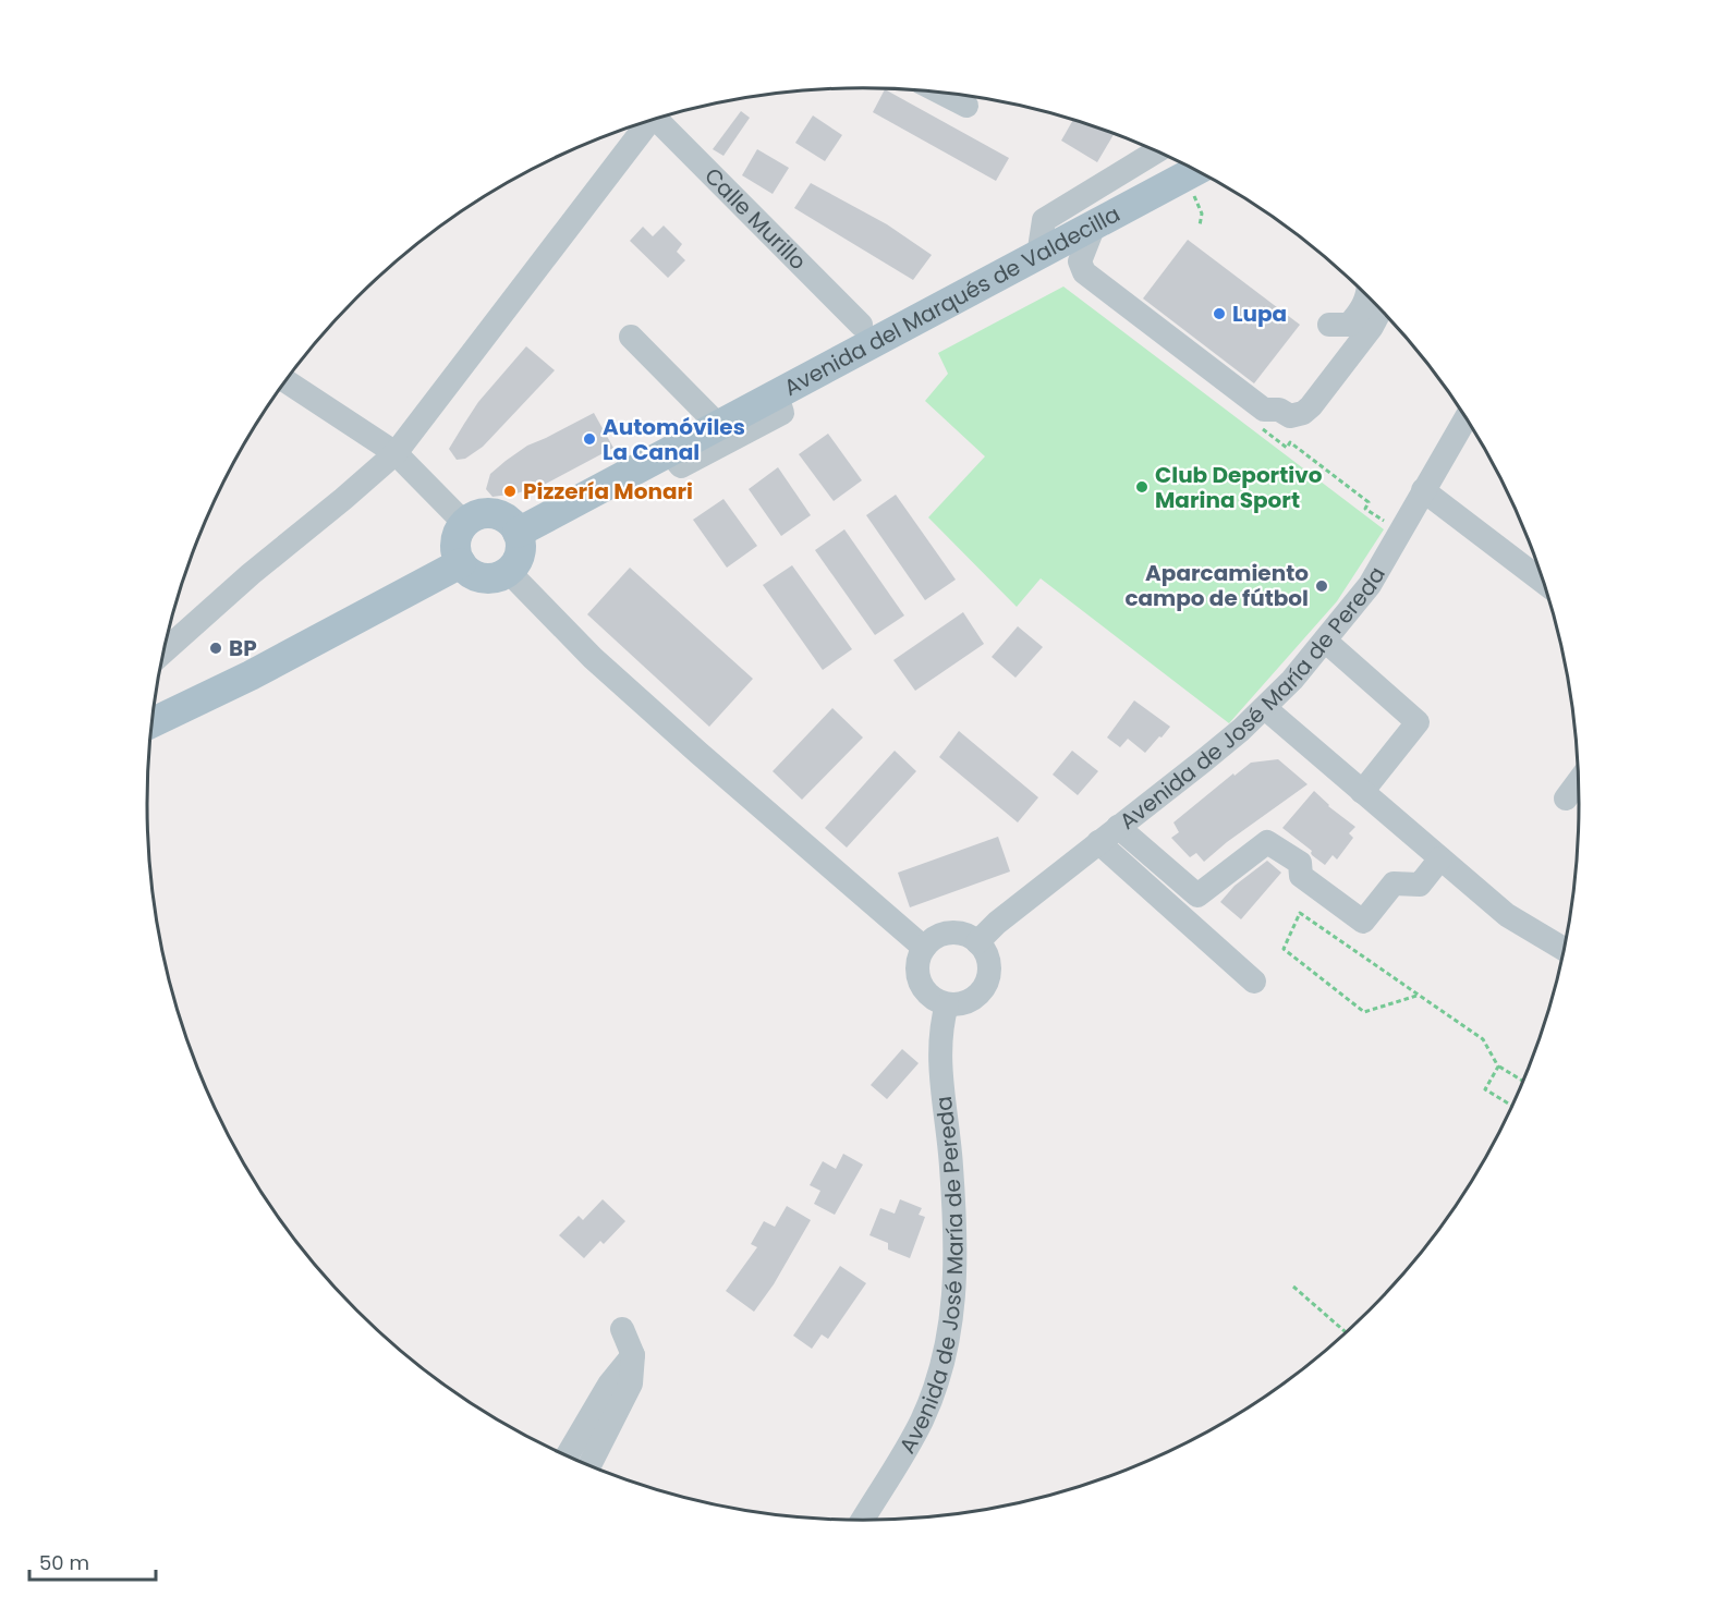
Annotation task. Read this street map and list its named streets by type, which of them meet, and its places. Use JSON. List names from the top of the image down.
{
  "streets": {
    "main road": ["Avenida del Marqués de Valdecilla"],
    "street": ["Calle Murillo", "Avenida de José María de Pereda"]
  },
  "places": [
    "Lupa",
    "Automóviles La Canal",
    "Club Deportivo Marina Sport",
    "Pizzería Monari",
    "Aparcamiento campo de fútbol",
    "BP"
  ],
  "scale_bar": "50 m"
}
